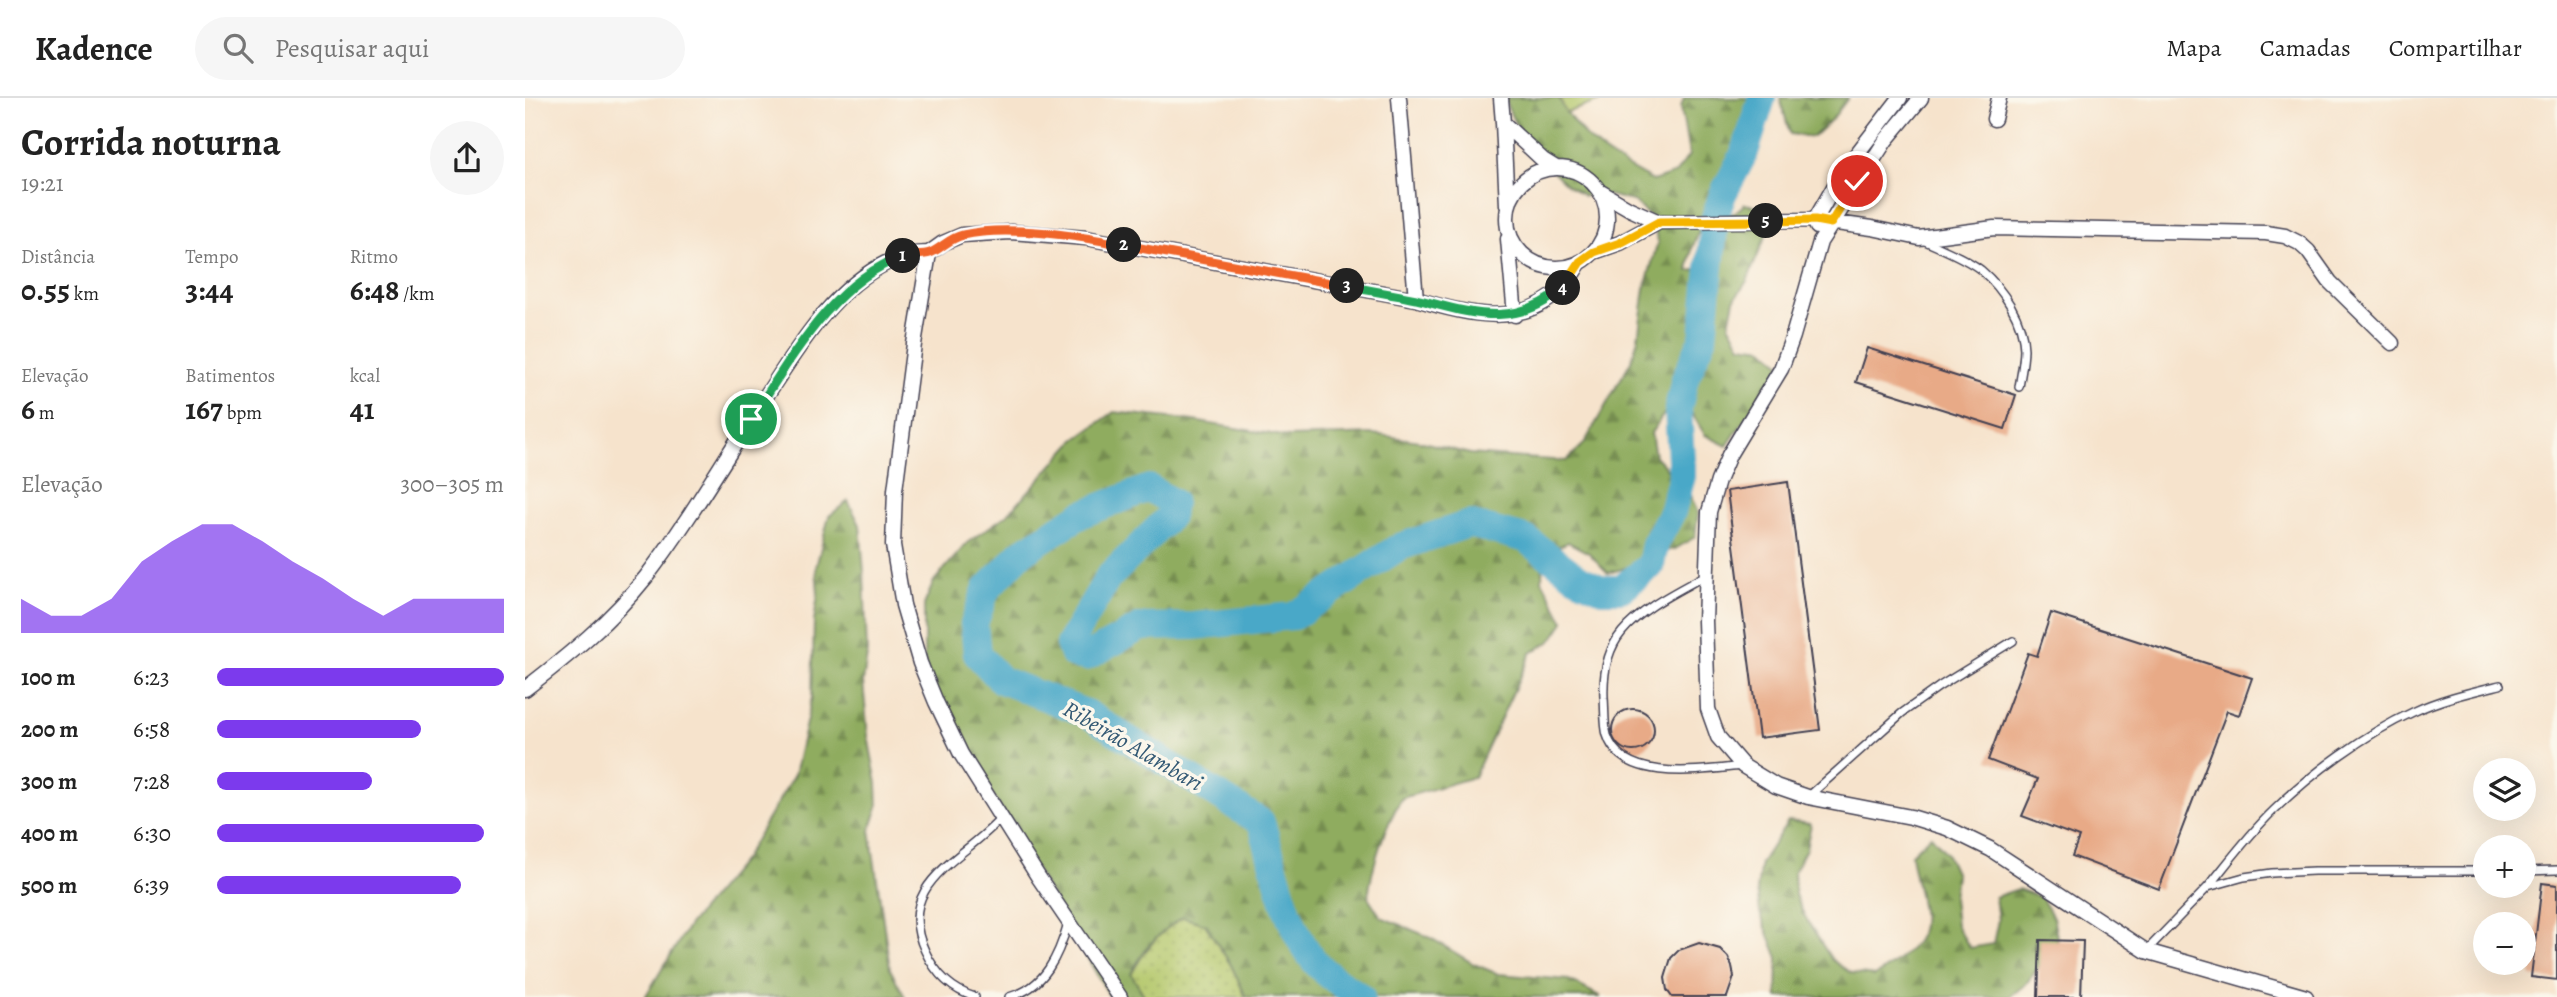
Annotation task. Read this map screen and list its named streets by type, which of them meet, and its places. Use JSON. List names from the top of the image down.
{
  "water": ["Ribeirão Alambari"],
  "page": {
    "header": "Kadence",
    "search": "Pesquisar aqui",
    "nav": ["Mapa", "Camadas", "Compartilhar"],
    "heading": ["Corrida noturna", "19:21"],
    "pins": [
      "5",
      "2",
      "1",
      "3",
      "4"
    ],
    "stats": [
      ["Distância", "0.55 km"],
      ["Tempo", "3:44"],
      ["Ritmo", "6:48 /km"],
      ["Elevação", "6 m"],
      ["Batimentos", "167 bpm"],
      ["kcal", "41"]
    ],
    "chart": ["Elevação", "300–305 m"],
    "list": [
      {
        "name": "100 m",
        "note": "6:23"
      },
      {
        "name": "200 m",
        "note": "6:58"
      },
      {
        "name": "300 m",
        "note": "7:28"
      },
      {
        "name": "400 m",
        "note": "6:30"
      },
      {
        "name": "500 m",
        "note": "6:39"
      }
    ],
    "map_buttons": ["+", "−"]
  }
}
